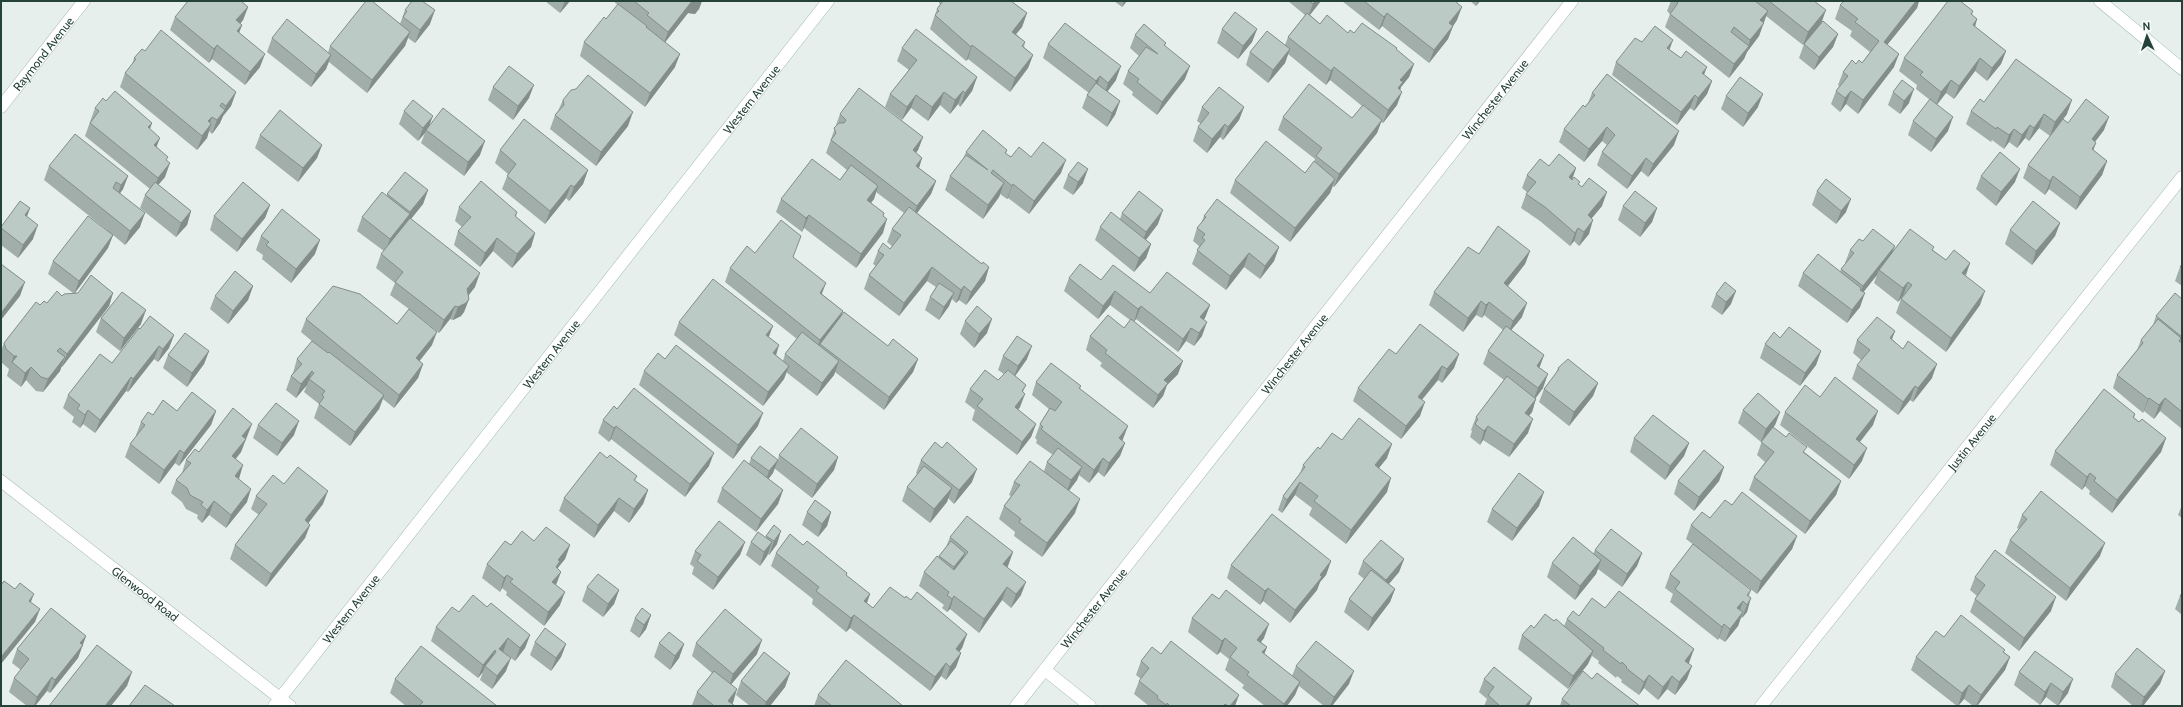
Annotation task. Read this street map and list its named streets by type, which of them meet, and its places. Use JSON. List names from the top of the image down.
{
  "streets": {
    "street": [
      "Raymond Avenue",
      "Western Avenue",
      "Winchester Avenue",
      "Justin Avenue",
      "Glenwood Road"
    ]
  },
  "crossings": [
    ["Western Avenue", "Glenwood Road"]
  ],
  "north": "top"
}
